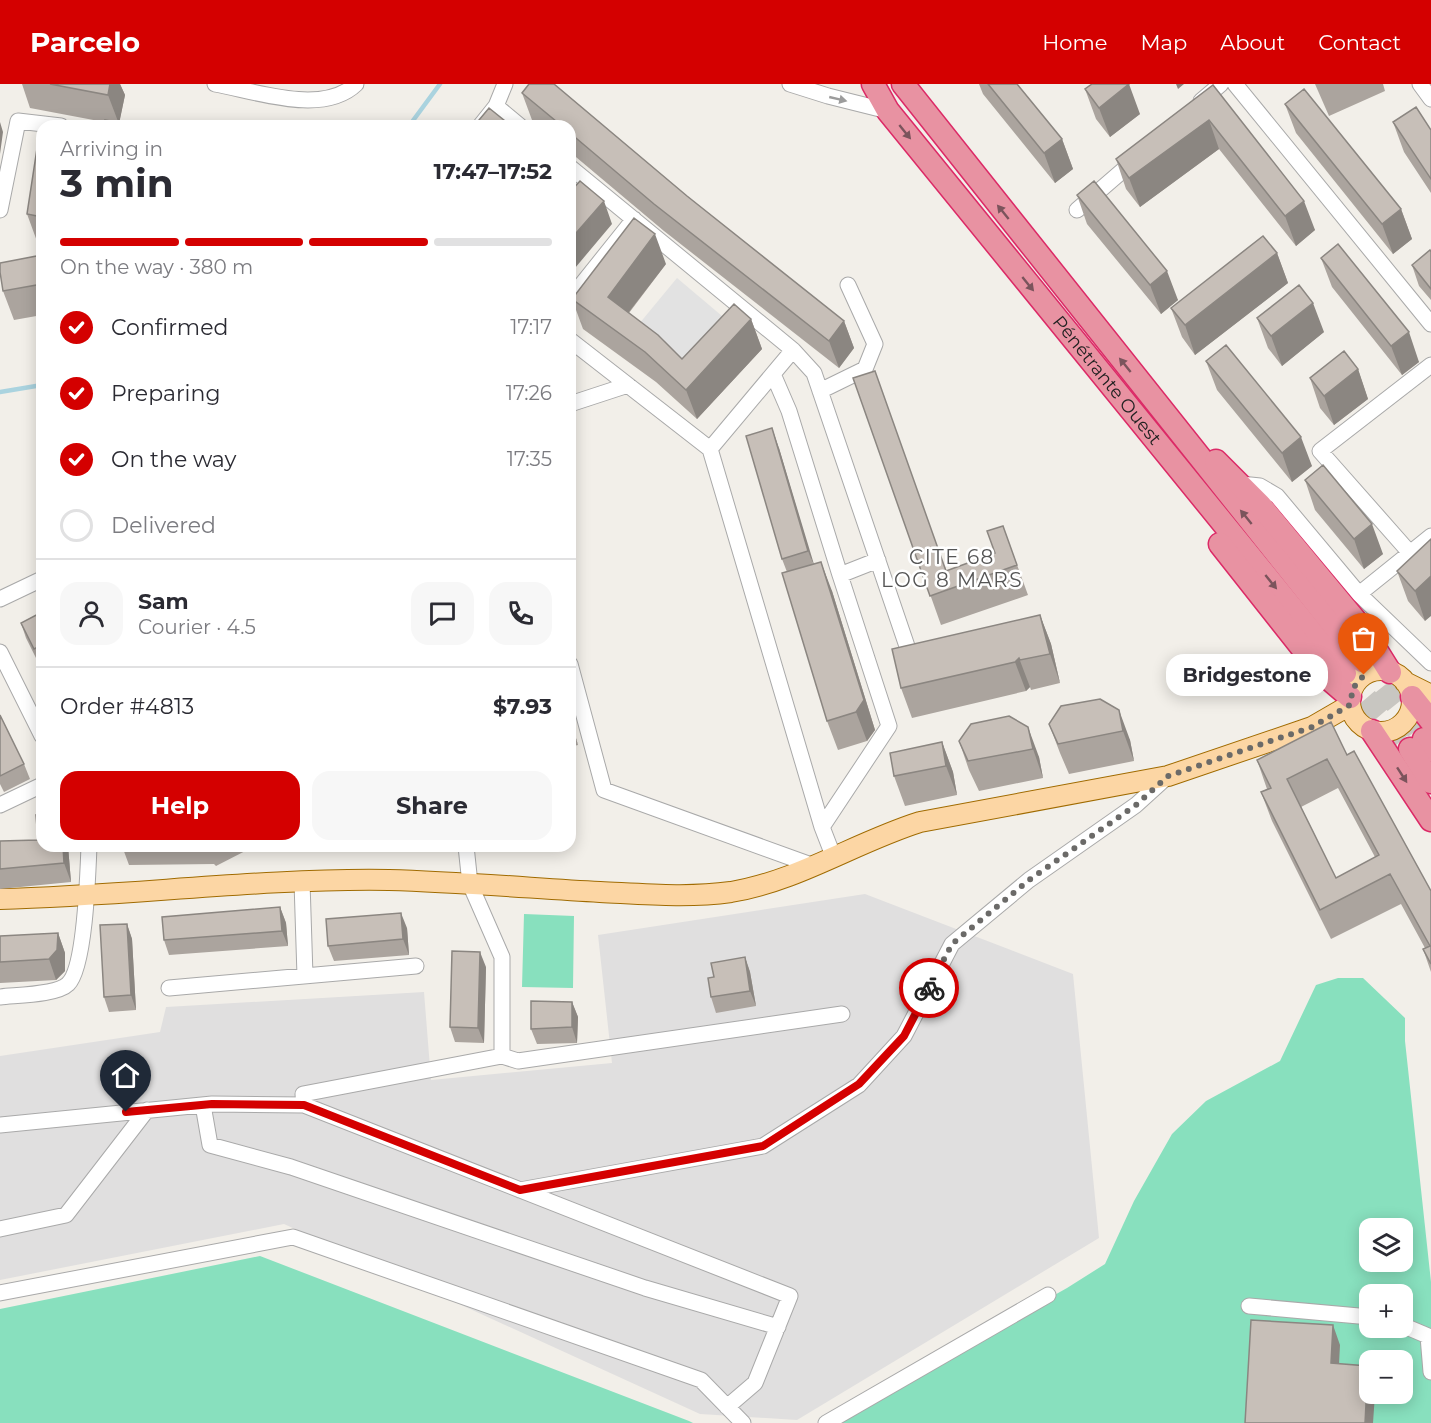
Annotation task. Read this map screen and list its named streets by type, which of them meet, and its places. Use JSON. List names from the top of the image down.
{
  "streets": {
    "highway": ["Pénétrante Ouest"]
  },
  "districts": ["CITE 68 LOG 8 MARS"],
  "places": ["Bridgestone"],
  "page": {
    "header": "Parcelo",
    "nav": [
      "Home",
      "Map",
      "About",
      "Contact"
    ],
    "heading": ["3 min", "Arriving in", "17:47–17:52"],
    "panel": [
      "Sam",
      "Courier · 4.5",
      "Order #4813",
      "$7.93"
    ],
    "bar": "On the way · 380 m",
    "list": [
      ["Confirmed", "17:17"],
      ["Preparing", "17:26"],
      ["On the way", "17:35"],
      "Delivered"
    ],
    "bubble": "Bridgestone",
    "buttons": ["Help", "Share"],
    "map_buttons": ["+", "−"]
  }
}
